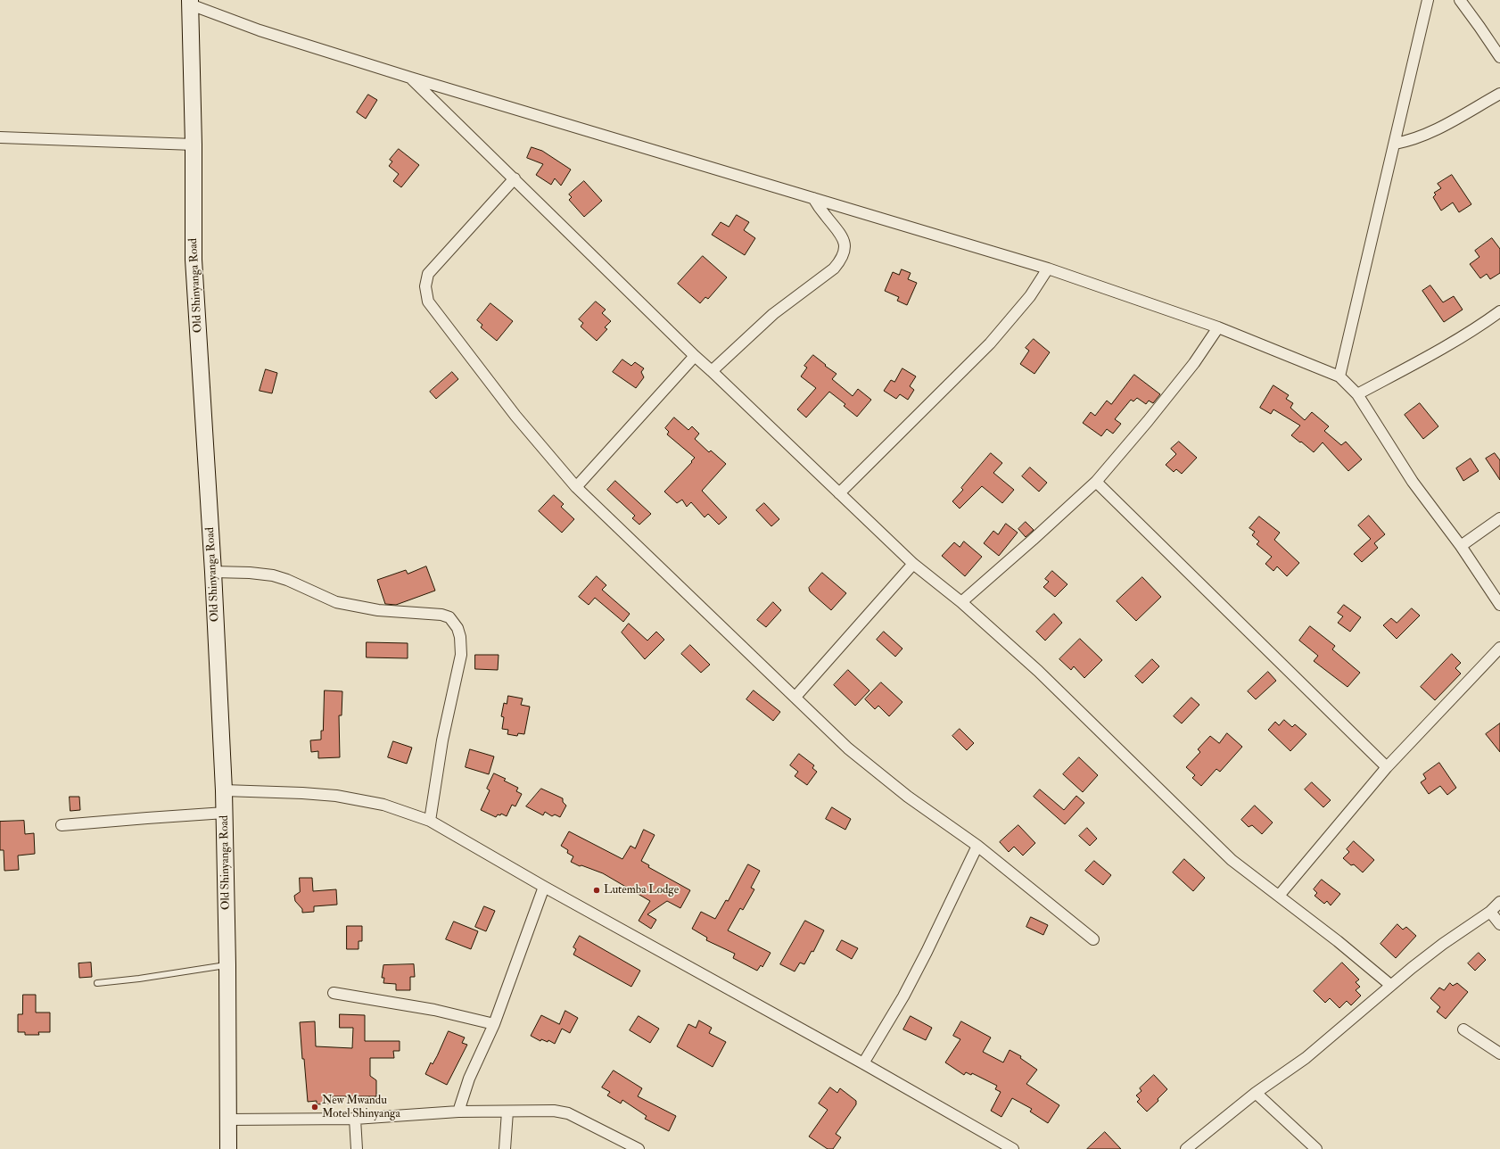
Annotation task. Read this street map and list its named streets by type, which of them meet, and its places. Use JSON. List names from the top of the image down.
{
  "streets": {
    "main road": ["Old Shinyanga Road"]
  },
  "places": ["Lutemba Lodge", "New Mwandu Motel Shinyanga"]
}
